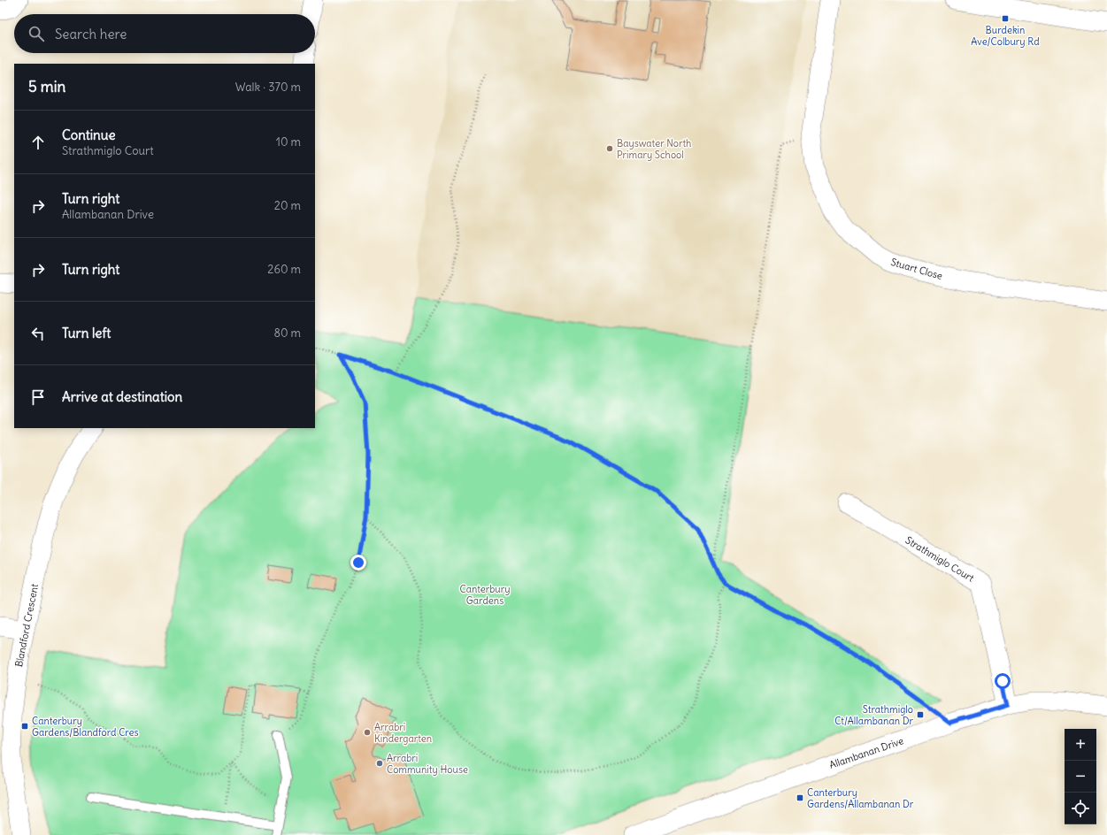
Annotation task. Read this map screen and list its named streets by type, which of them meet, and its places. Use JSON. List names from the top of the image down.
{
  "streets": {
    "street": [
      "Stuart Close",
      "Strathmiglo Court",
      "Blandford Crescent",
      "Allambanan Drive"
    ]
  },
  "crossings": [
    ["Strathmiglo Court", "Allambanan Drive"]
  ],
  "parks": ["Canterbury Gardens"],
  "places": {
    "transit": [
      "Burdekin Ave/Colbury Rd",
      "Strathmiglo Ct/Allambanan Dr",
      "Canterbury Gardens/Blandford Cres",
      "Canterbury Gardens/Allambanan Dr"
    ],
    "other": ["Bayswater North Primary School", "Arrabri Kindergarten", "Arrabri Community House"]
  },
  "page": {
    "search": "Search here",
    "heading": ["5 min", "Walk · 370 m"],
    "list": [
      ["Continue", "Strathmiglo Court", "10 m"],
      ["Turn right", "Allambanan Drive", "20 m"],
      ["Turn right", "260 m"],
      ["Turn left", "80 m"],
      "Arrive at destination"
    ],
    "map_buttons": ["+", "−"]
  }
}
